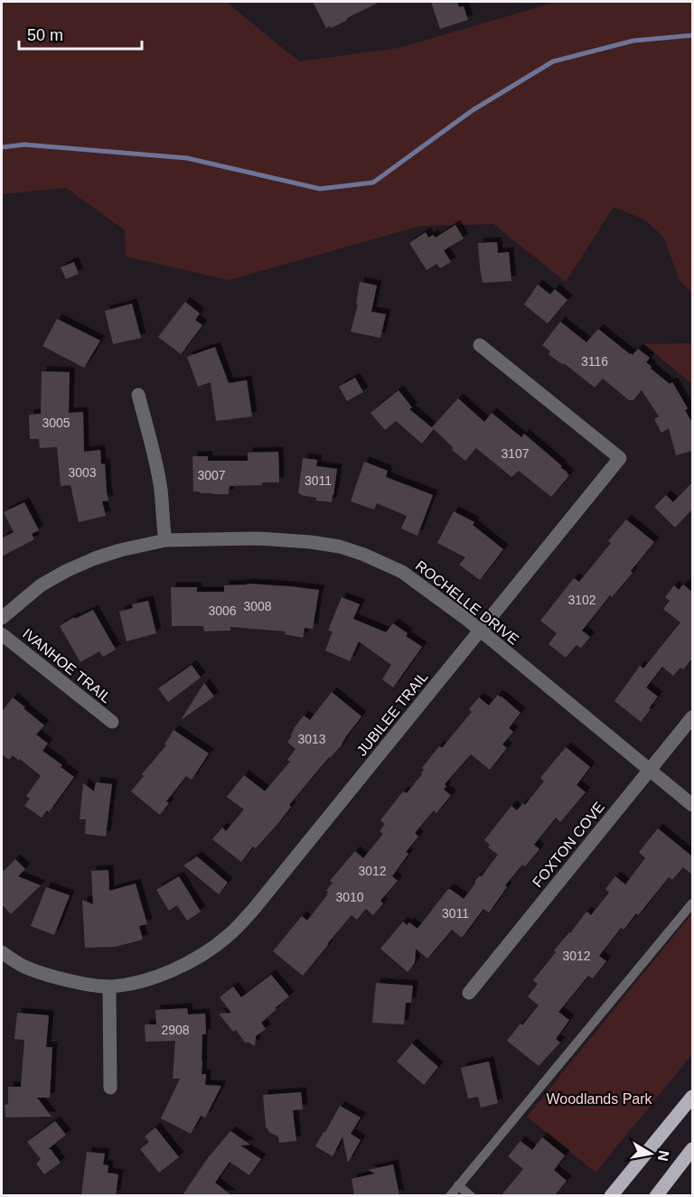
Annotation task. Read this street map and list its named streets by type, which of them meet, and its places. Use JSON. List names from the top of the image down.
{
  "streets": {
    "street": [
      "ROCHELLE DRIVE",
      "IVANHOE TRAIL",
      "JUBILEE TRAIL",
      "FOXTON COVE"
    ]
  },
  "crossings": [
    ["ROCHELLE DRIVE", "JUBILEE TRAIL"],
    ["ROCHELLE DRIVE", "FOXTON COVE"]
  ],
  "parks": ["Woodlands Park"],
  "house_numbers": [
    "3116",
    "3005",
    "3107",
    "3003",
    "3007",
    "3011",
    "3102",
    "3008",
    "3006",
    "3013",
    "3012",
    "3010",
    "3011",
    "3012",
    "2908"
  ],
  "scale_bar": "50 m",
  "north": "right"
}
